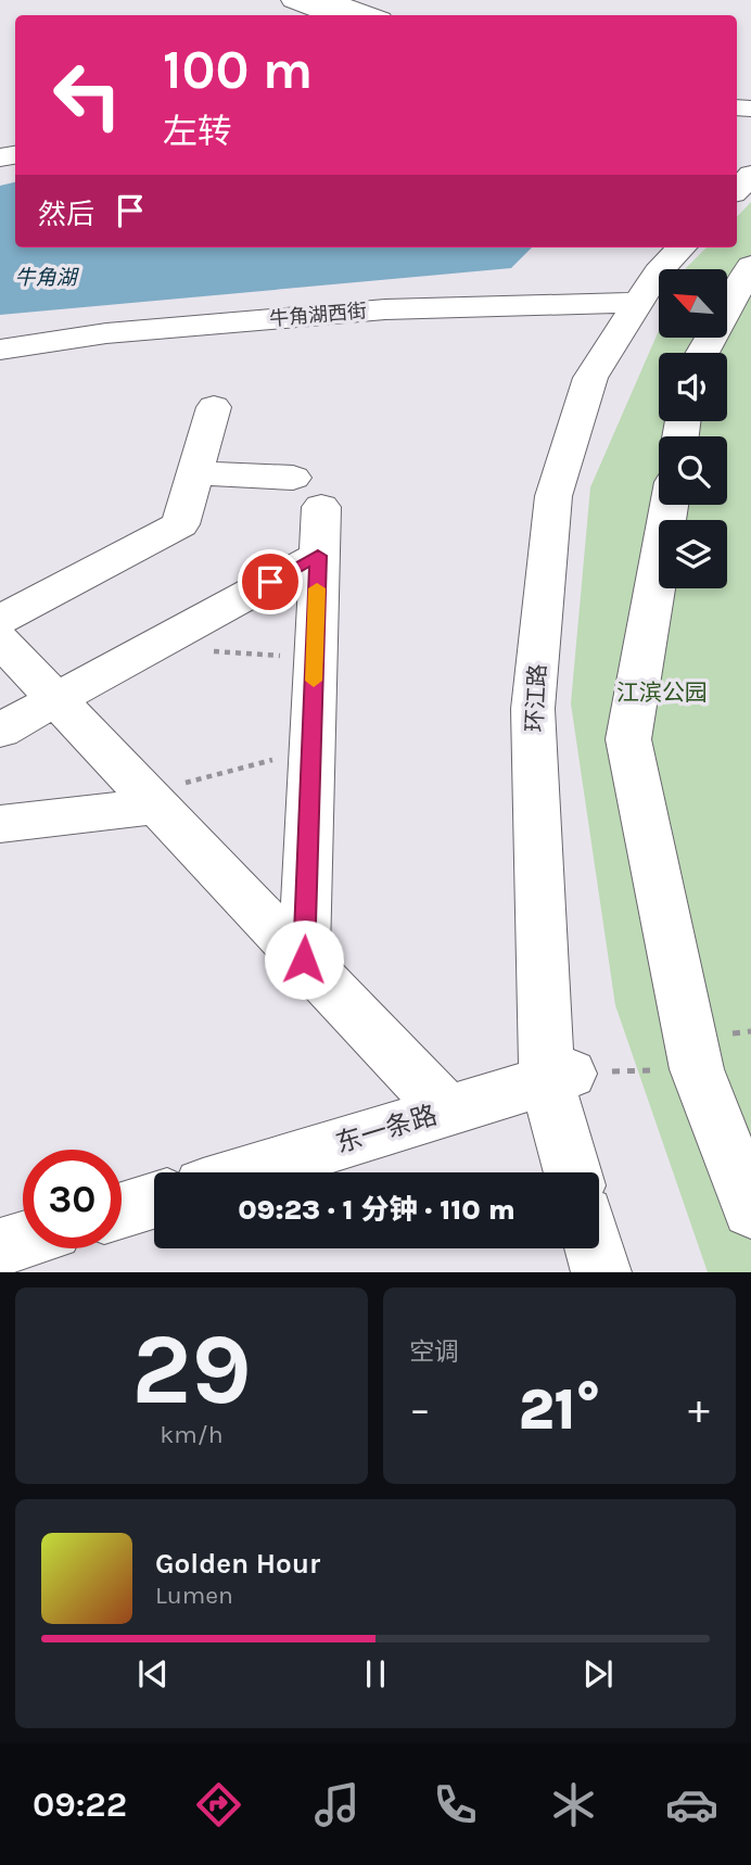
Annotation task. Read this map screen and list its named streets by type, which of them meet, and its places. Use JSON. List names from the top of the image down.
{
  "streets": {
    "street": ["牛角湖西街", "环江路", "东一条路"]
  },
  "crossings": [
    ["牛角湖西街", "环江路"],
    ["环江路", "东一条路"]
  ],
  "water": ["牛角湖"],
  "parks": ["江滨公园"],
  "north": "top left",
  "page": {
    "turn": ["100 m", "左转"],
    "then": "然后",
    "limit": "30",
    "trip": "09:23 · 1 分钟 · 110 m",
    "tile": [
      ["29", "km/h"],
      "空调"
    ],
    "heat": ["−", "21°", "+"],
    "song": ["Golden Hour", "Lumen"],
    "tabs": "09:22"
  }
}
